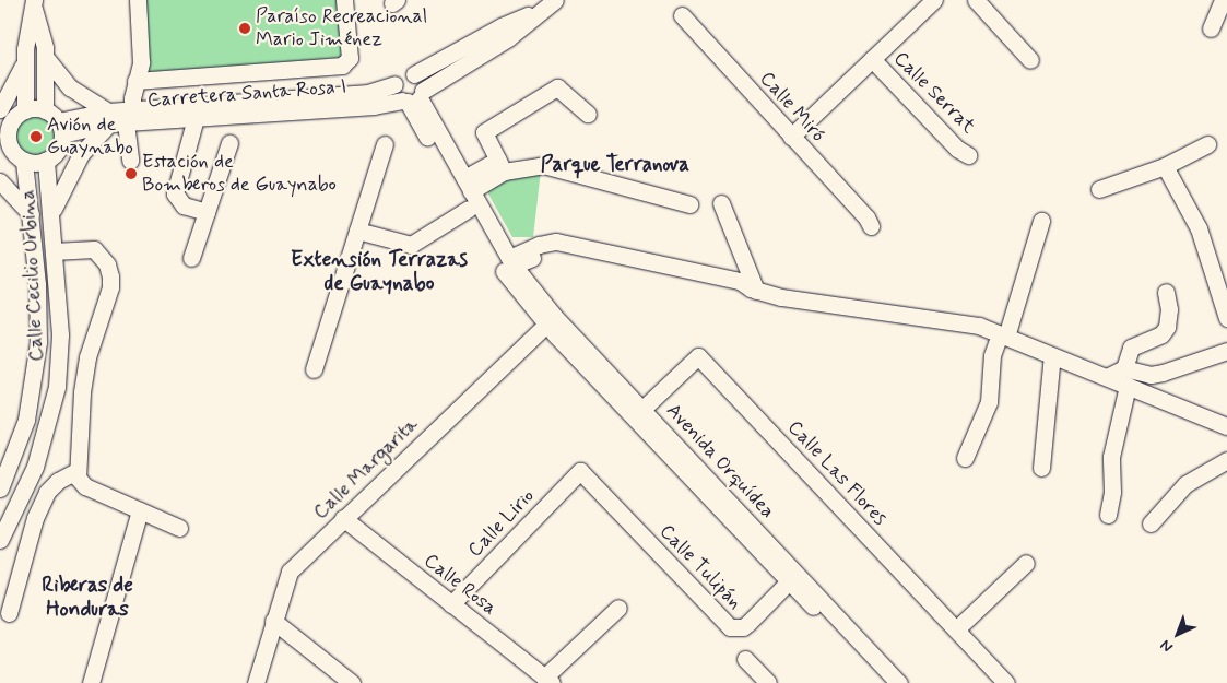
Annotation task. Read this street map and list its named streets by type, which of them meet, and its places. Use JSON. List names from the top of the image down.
{
  "streets": {
    "street": [
      "Calle Serrat",
      "Carretera Santa Rosa I",
      "Calle Miró",
      "Calle Cecilio Urbina",
      "Avenida Orquídea",
      "Calle Margarita",
      "Calle Las Flores",
      "Calle Lirio",
      "Calle Tulipán",
      "Calle Rosa"
    ]
  },
  "crossings": [
    ["Carretera Santa Rosa I", "Calle Cecilio Urbina"],
    ["Carretera Santa Rosa I", "Avenida Orquídea"],
    ["Avenida Orquídea", "Calle Margarita"],
    ["Avenida Orquídea", "Calle Las Flores"],
    ["Avenida Orquídea", "Calle Tulipán"],
    ["Calle Margarita", "Calle Rosa"],
    ["Calle Lirio", "Calle Tulipán"],
    ["Calle Lirio", "Calle Rosa"]
  ],
  "districts": ["Parque Terranova", "Extensión Terrazas de Guaynabo", "Riberas de Honduras"],
  "places": ["Paraíso Recreacional Mario Jiménez", "Avión de Guaynabo", "Estación de Bomberos de Guaynabo"],
  "north": "bottom left"
}
